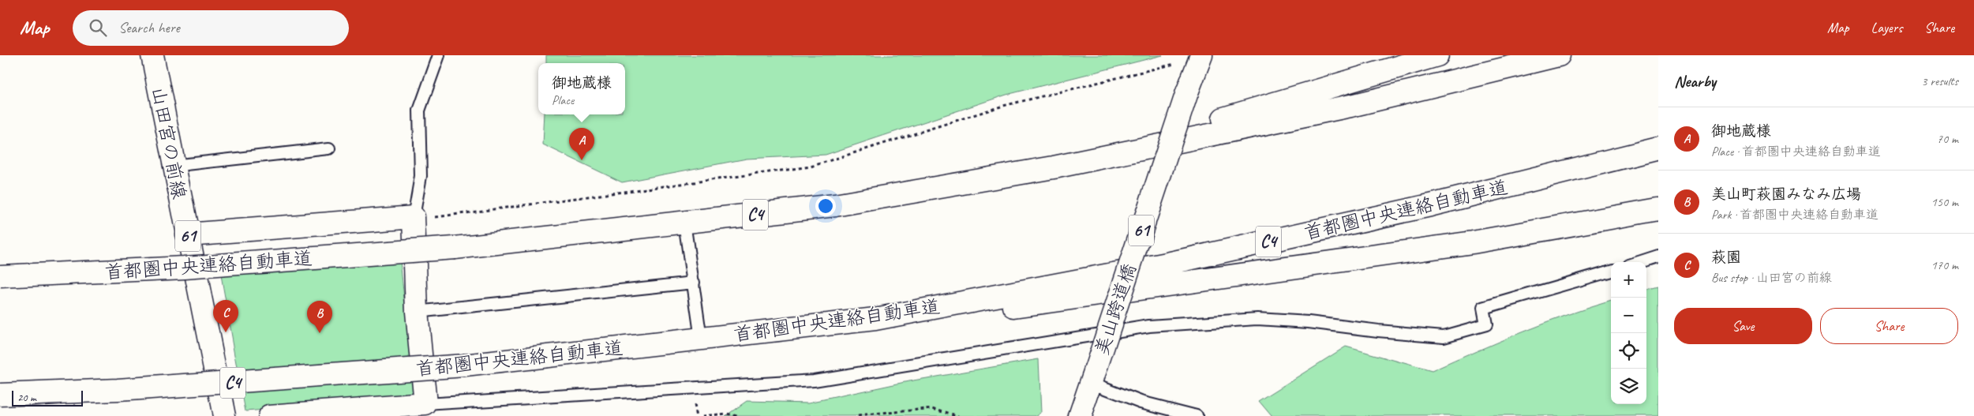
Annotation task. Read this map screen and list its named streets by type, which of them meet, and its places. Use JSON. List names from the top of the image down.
{
  "streets": {
    "main road": [
      "山田宮の前線",
      "首都圏中央連絡自動車道",
      "C4",
      "61",
      "美山跨道橋"
    ]
  },
  "crossings": [
    ["61", "美山跨道橋"]
  ],
  "scale_bar": "20 m",
  "page": {
    "header": "Map",
    "search": "Search here",
    "nav": ["Map", "Layers", "Share"],
    "heading": ["Nearby", "3 results"],
    "popup": ["御地蔵様", "Place"],
    "list": [
      {
        "mark": "A",
        "name": "御地蔵様",
        "note": "Place · 首都圏中央連絡自動車道",
        "value": "70 m"
      },
      {
        "mark": "B",
        "name": "美山町萩園みなみ広場",
        "note": "Park · 首都圏中央連絡自動車道",
        "value": "150 m"
      },
      {
        "mark": "C",
        "name": "萩園",
        "note": "Bus stop · 山田宮の前線",
        "value": "170 m"
      }
    ],
    "pins": ["A", "C", "B"],
    "map_buttons": ["+", "−"],
    "buttons": ["Save", "Share"],
    "scale": "20 m"
  }
}
